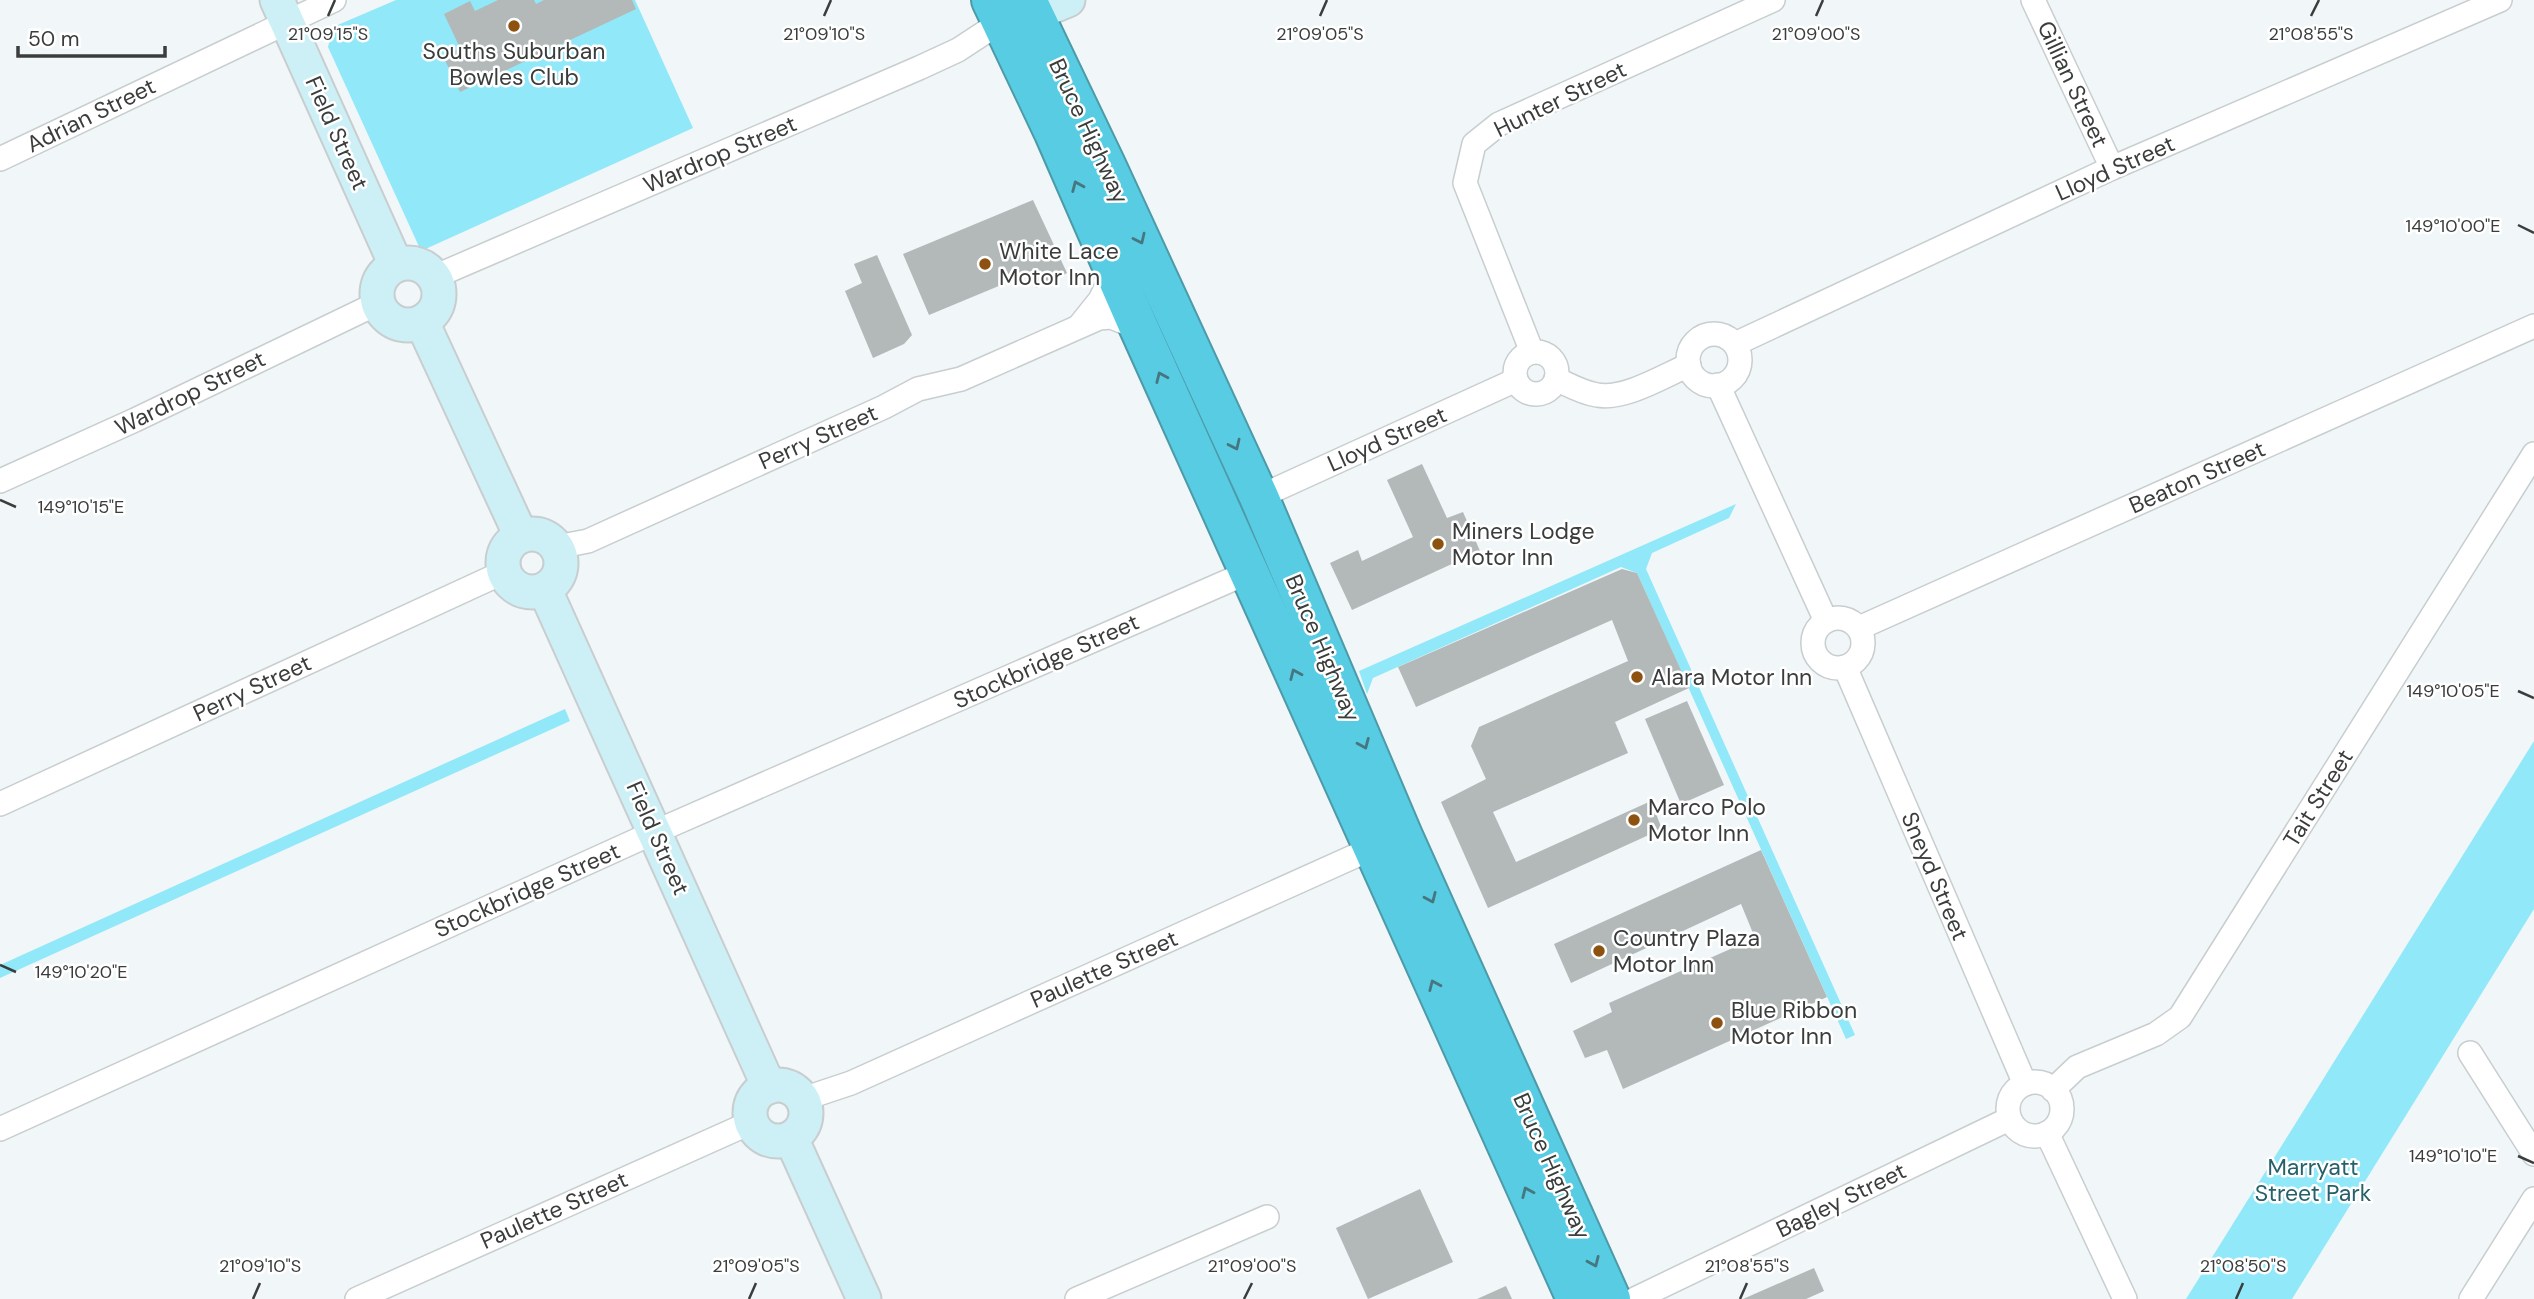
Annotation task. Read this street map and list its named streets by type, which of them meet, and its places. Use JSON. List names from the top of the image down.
{
  "streets": {
    "highway": ["Bruce Highway"],
    "street": [
      "Gillian Street",
      "Hunter Street",
      "Adrian Street",
      "Field Street",
      "Wardrop Street",
      "Lloyd Street",
      "Perry Street",
      "Beaton Street",
      "Stockbridge Street",
      "Tait Street",
      "Sneyd Street",
      "Paulette Street",
      "Bagley Street"
    ]
  },
  "crossings": [
    ["Gillian Street", "Lloyd Street"],
    ["Hunter Street", "Lloyd Street"],
    ["Adrian Street", "Field Street"],
    ["Bruce Highway", "Wardrop Street"],
    ["Bruce Highway", "Lloyd Street"],
    ["Bruce Highway", "Perry Street"],
    ["Bruce Highway", "Stockbridge Street"],
    ["Bruce Highway", "Paulette Street"],
    ["Field Street", "Wardrop Street"],
    ["Field Street", "Perry Street"],
    ["Field Street", "Stockbridge Street"],
    ["Field Street", "Paulette Street"],
    ["Beaton Street", "Sneyd Street"],
    ["Tait Street", "Sneyd Street"],
    ["Tait Street", "Bagley Street"],
    ["Sneyd Street", "Bagley Street"]
  ],
  "parks": ["Marryatt Street Park"],
  "places": [
    "Souths Suburban Bowles Club",
    "White Lace Motor Inn",
    "Miners Lodge Motor Inn",
    "Alara Motor Inn",
    "Marco Polo Motor Inn",
    "Country Plaza Motor Inn",
    "Blue Ribbon Motor Inn"
  ],
  "scale_bar": "50 m",
  "coordinates": [
    "21°09'15\"S",
    "21°09'10\"S",
    "21°08'55\"S",
    "21°09'05\"S",
    "21°09'00\"S",
    "149°10'00\"E",
    "149°10'15\"E",
    "149°10'05\"E",
    "149°10'20\"E",
    "149°10'10\"E",
    "21°08'50\"S"
  ]
}
